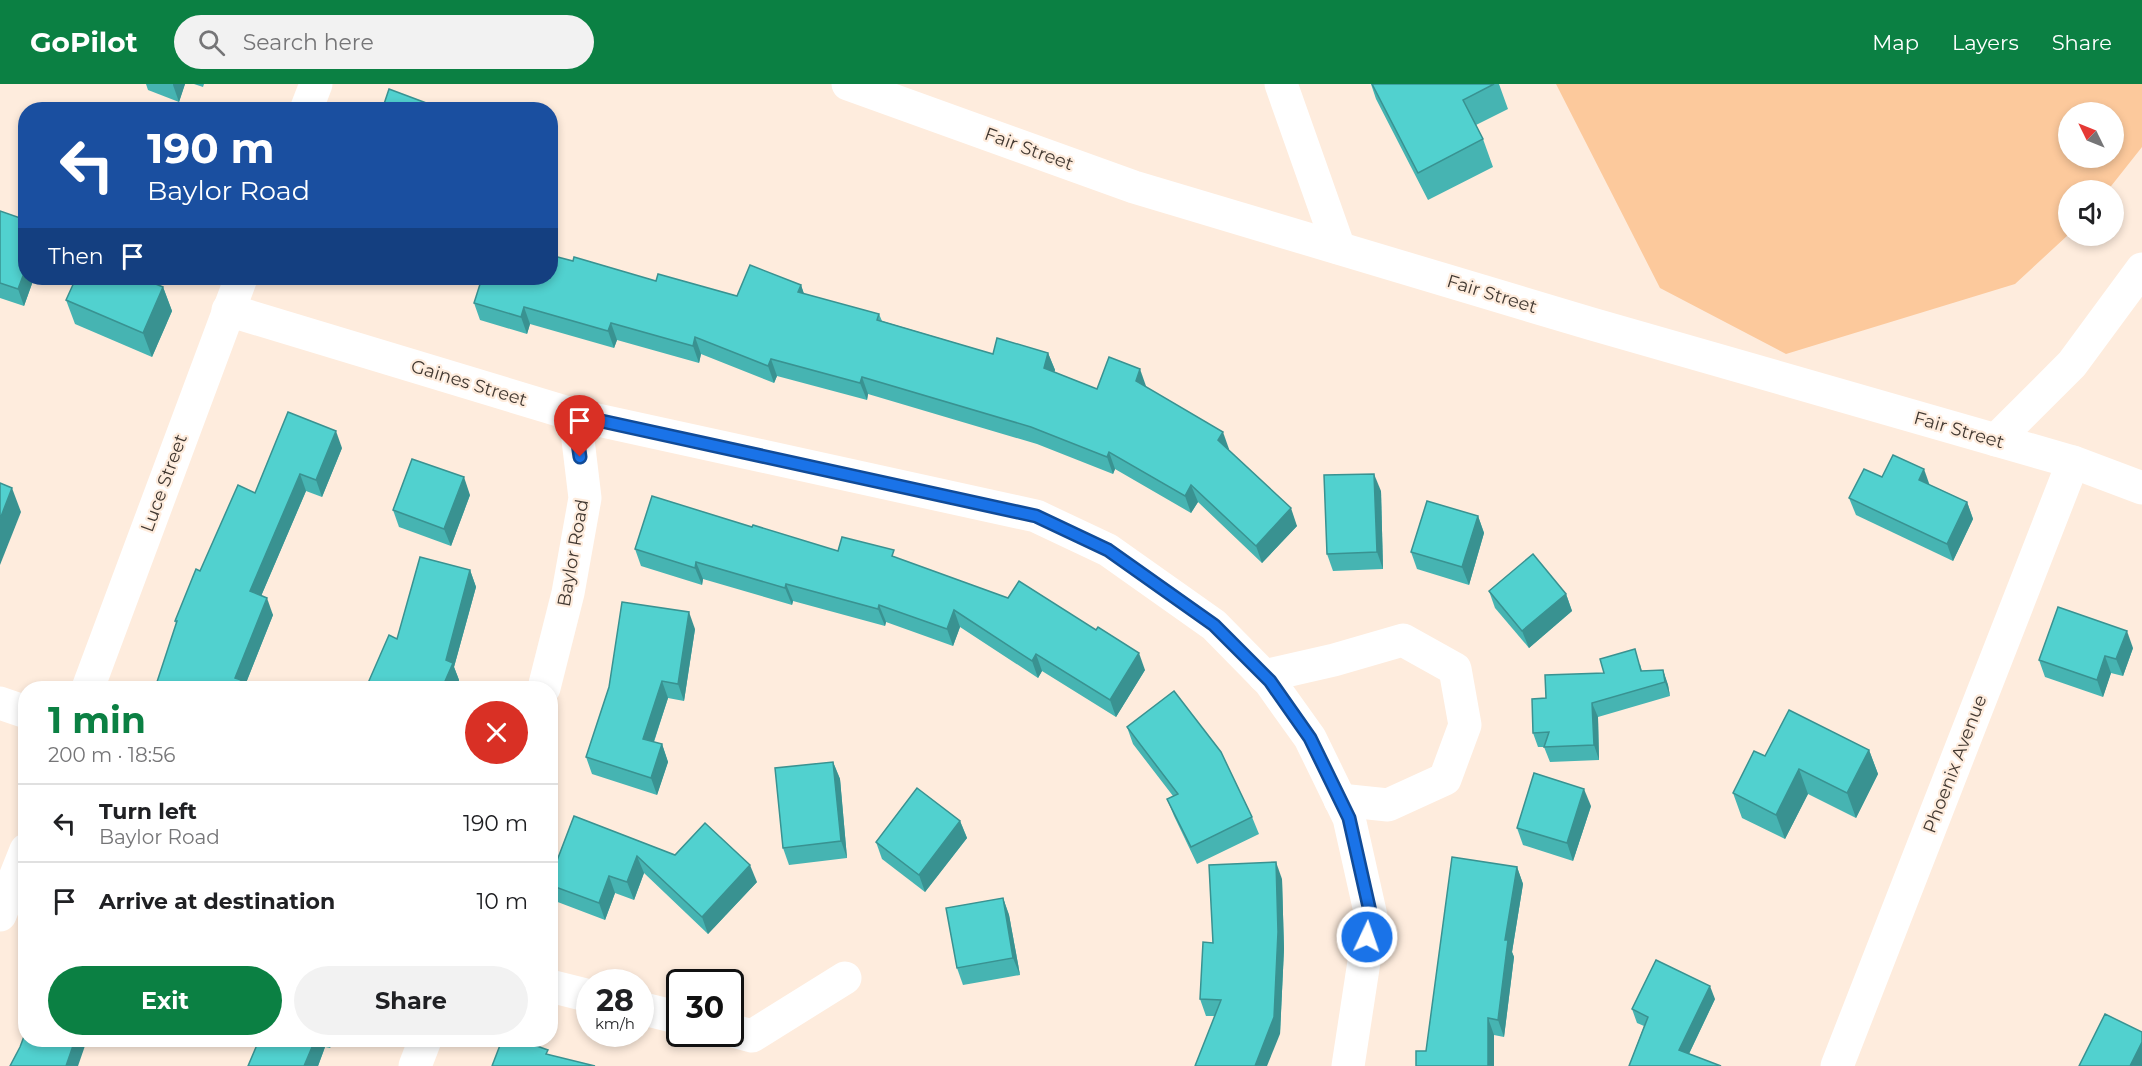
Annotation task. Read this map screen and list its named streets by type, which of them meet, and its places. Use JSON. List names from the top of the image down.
{
  "streets": {
    "street": [
      "Fair Street",
      "Gaines Street",
      "Luce Street",
      "Baylor Road",
      "Phoenix Avenue"
    ]
  },
  "crossings": [
    ["Fair Street", "Phoenix Avenue"],
    ["Gaines Street", "Luce Street"],
    ["Gaines Street", "Baylor Road"]
  ],
  "north": "top left",
  "page": {
    "header": "GoPilot",
    "search": "Search here",
    "nav": ["Map", "Layers", "Share"],
    "turn": ["190 m", "Baylor Road"],
    "then": "Then",
    "heading": ["1 min", "200 m · 18:56"],
    "list": [
      {
        "name": "Turn left",
        "note": "Baylor Road",
        "value": "190 m"
      },
      {
        "name": "Arrive at destination",
        "value": "10 m"
      }
    ],
    "buttons": ["Exit", "Share"],
    "speed": "28 km/h",
    "limit": "30"
  }
}
